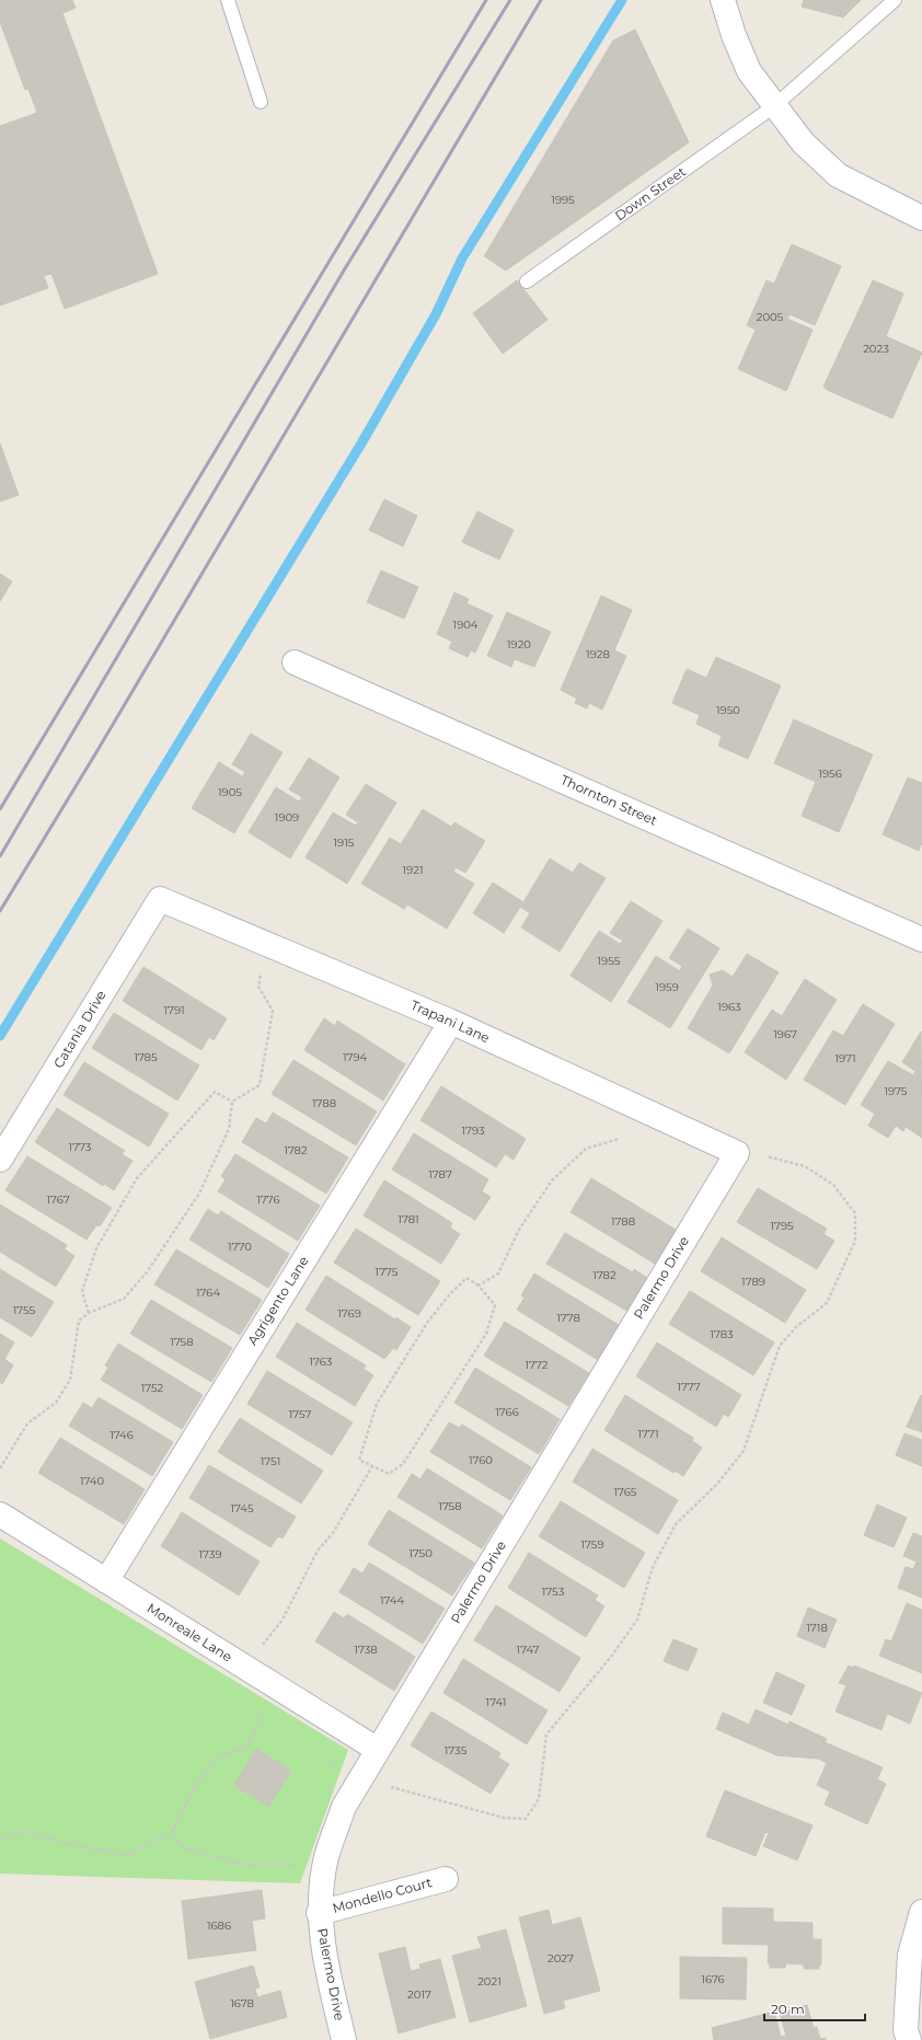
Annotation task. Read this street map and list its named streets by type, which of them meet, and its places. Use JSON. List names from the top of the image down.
{
  "streets": {
    "street": [
      "Thornton Street",
      "Trapani Lane",
      "Catania Drive",
      "Palermo Drive",
      "Agrigento Lane",
      "Monreale Lane",
      "Mondello Court"
    ],
    "lane": ["Down Street"]
  },
  "crossings": [
    ["Trapani Lane", "Catania Drive"],
    ["Trapani Lane", "Palermo Drive"],
    ["Trapani Lane", "Agrigento Lane"],
    ["Palermo Drive", "Monreale Lane"],
    ["Palermo Drive", "Mondello Court"],
    ["Agrigento Lane", "Monreale Lane"]
  ],
  "house_numbers": [
    "1995",
    "2005",
    "2023",
    "1904",
    "1920",
    "1928",
    "1950",
    "1956",
    "1905",
    "1909",
    "1915",
    "1921",
    "1955",
    "1959",
    "1963",
    "1791",
    "1967",
    "1785",
    "1794",
    "1971",
    "1975",
    "1788",
    "1793",
    "1773",
    "1782",
    "1787",
    "1767",
    "1776",
    "1781",
    "1788",
    "1795",
    "1770",
    "1775",
    "1782",
    "1789",
    "1764",
    "1755",
    "1769",
    "1778",
    "1783",
    "1758",
    "1763",
    "1772",
    "1777",
    "1752",
    "1766",
    "1757",
    "1771",
    "1746",
    "1760",
    "1751",
    "1740",
    "1765",
    "1758",
    "1745",
    "1759",
    "1750",
    "1739",
    "1753",
    "1744",
    "1718",
    "1738",
    "1747",
    "1741",
    "1735",
    "1686",
    "2027",
    "1676",
    "2021",
    "2017",
    "1678"
  ],
  "scale_bar": "20 m"
}
